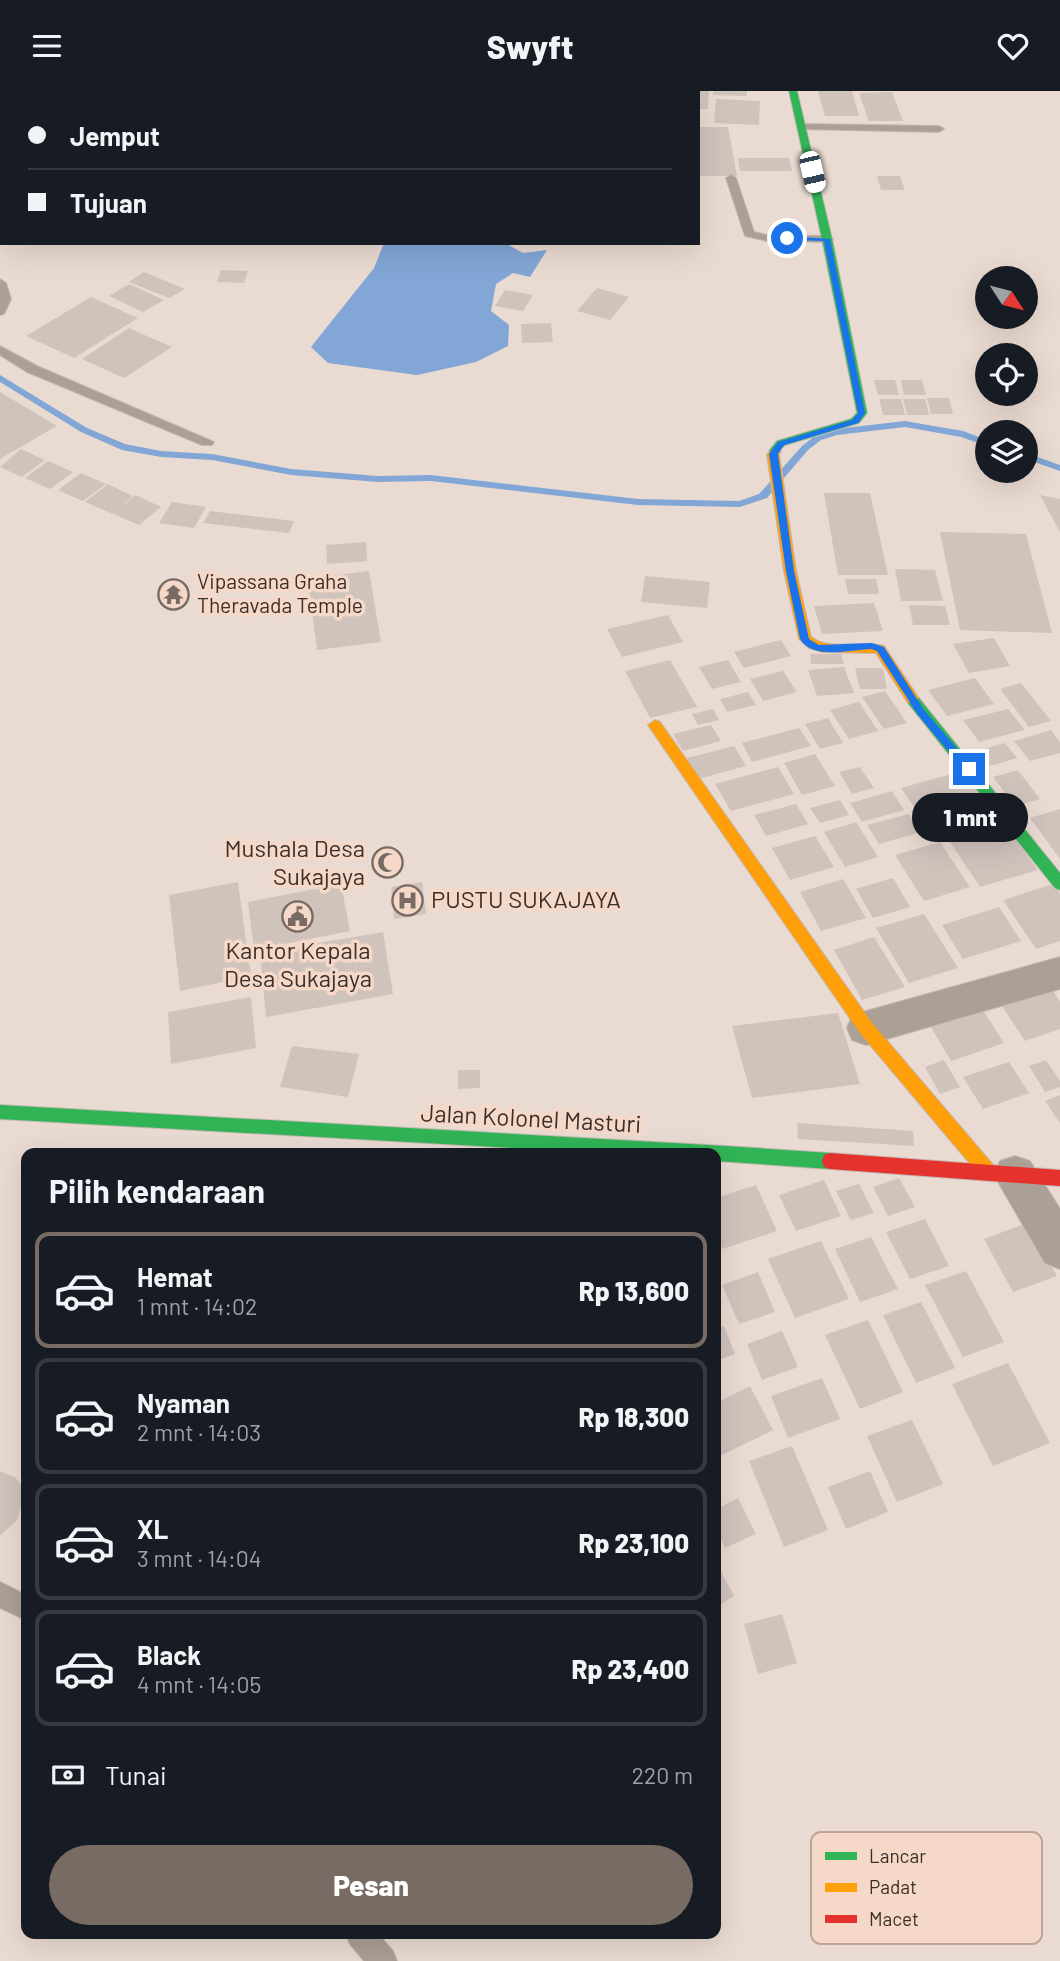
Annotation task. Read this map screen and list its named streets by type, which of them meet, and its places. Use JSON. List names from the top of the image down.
{
  "streets": {
    "street": ["Jalan Kolonel Masturi"]
  },
  "places": {
    "temple": ["Vipassana Graha Theravada Temple"],
    "mosque": ["Mushala Desa Sukajaya"],
    "hospital": ["PUSTU SUKAJAYA"],
    "public building": ["Kantor Kepala Desa Sukajaya"]
  },
  "legend": ["Lancar", "Padat", "Macet"],
  "north": "bottom right",
  "page": {
    "header": "Swyft",
    "banner": ["Jemput", "Tujuan"],
    "bubble": "1 mnt",
    "heading": "Pilih kendaraan",
    "list": [
      {
        "name": "Hemat",
        "note": "1 mnt · 14:02",
        "value": "Rp 13,600"
      },
      {
        "name": "Nyaman",
        "note": "2 mnt · 14:03",
        "value": "Rp 18,300"
      },
      {
        "name": "XL",
        "note": "3 mnt · 14:04",
        "value": "Rp 23,100"
      },
      {
        "name": "Black",
        "note": "4 mnt · 14:05",
        "value": "Rp 23,400"
      }
    ],
    "pay": ["Tunai", "220 m"],
    "buttons": "Pesan"
  }
}
